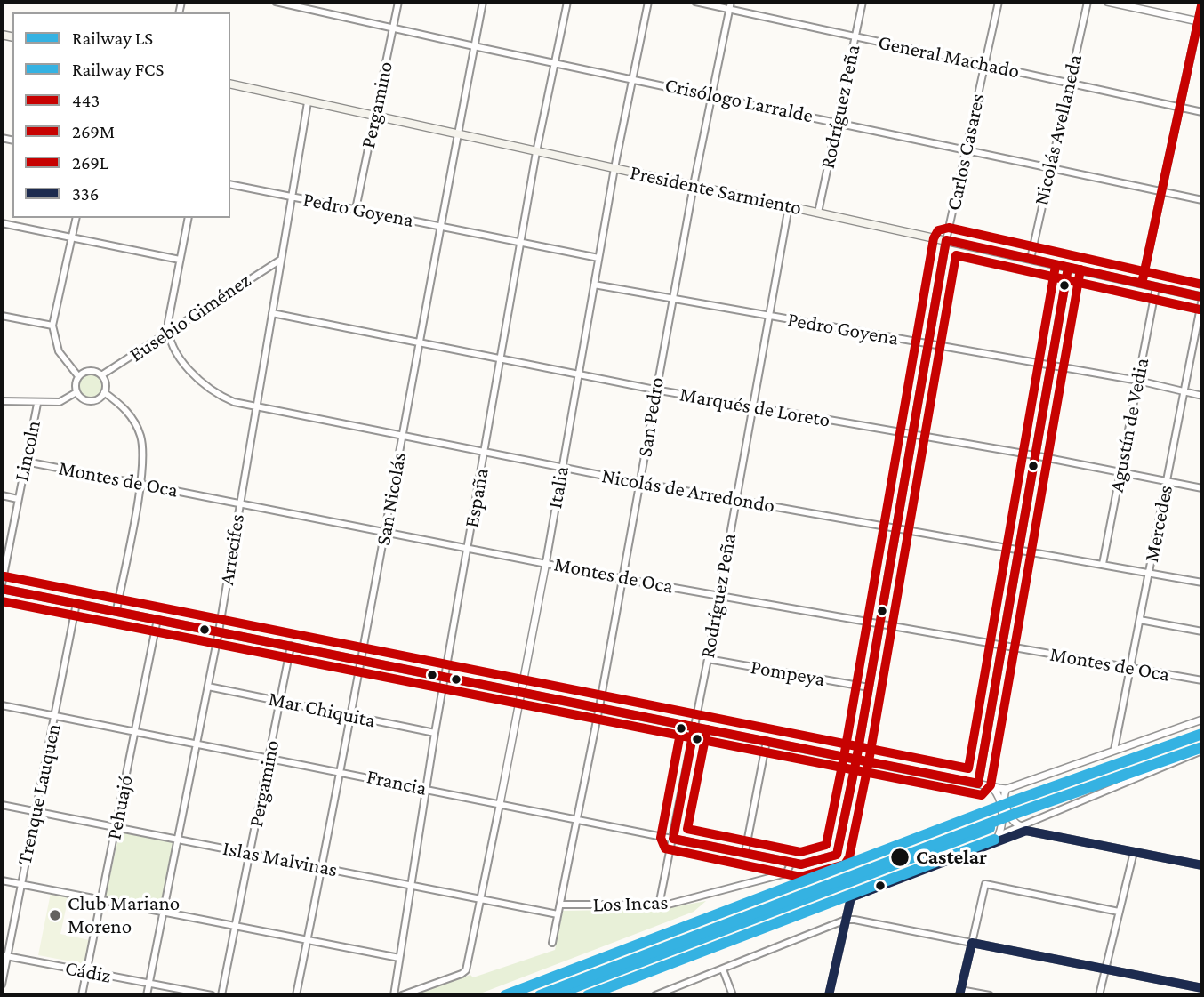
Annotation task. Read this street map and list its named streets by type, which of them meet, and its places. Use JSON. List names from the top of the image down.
{
  "streets": {
    "main road": ["Presidente Sarmiento"],
    "street": [
      "General Machado",
      "Crisólogo Larralde",
      "Pergamino",
      "Rodríguez Peña",
      "Nicolás Avellaneda",
      "Carlos Casares",
      "Pedro Goyena",
      "Eusebio Giménez",
      "Marqués de Loreto",
      "San Pedro",
      "Agustín de Vedia",
      "Lincoln",
      "Montes de Oca",
      "Italia",
      "Nicolás de Arredondo",
      "España",
      "San Nicolás",
      "Mercedes",
      "Arrecifes",
      "Pompeya",
      "Mar Chiquita",
      "Francia",
      "Trenque Lauquen",
      "Pehuajó",
      "Islas Malvinas",
      "Los Incas",
      "Cádiz"
    ]
  },
  "crossings": [
    ["General Machado", "Rodríguez Peña"],
    ["General Machado", "Nicolás Avellaneda"],
    ["General Machado", "Carlos Casares"],
    ["General Machado", "San Pedro"],
    ["Crisólogo Larralde", "Pergamino"],
    ["Crisólogo Larralde", "Rodríguez Peña"],
    ["Crisólogo Larralde", "Nicolás Avellaneda"],
    ["Crisólogo Larralde", "Carlos Casares"],
    ["Crisólogo Larralde", "San Pedro"],
    ["Crisólogo Larralde", "Italia"],
    ["Crisólogo Larralde", "España"],
    ["Crisólogo Larralde", "San Nicolás"],
    ["Pergamino", "Presidente Sarmiento"],
    ["Pergamino", "Pedro Goyena"],
    ["Pergamino", "Mar Chiquita"],
    ["Pergamino", "Francia"],
    ["Pergamino", "Islas Malvinas"],
    ["Rodríguez Peña", "Presidente Sarmiento"],
    ["Rodríguez Peña", "Pedro Goyena"],
    ["Rodríguez Peña", "Marqués de Loreto"],
    ["Rodríguez Peña", "Montes de Oca"],
    ["Rodríguez Peña", "Nicolás de Arredondo"],
    ["Rodríguez Peña", "Pompeya"],
    ["Rodríguez Peña", "Francia"],
    ["Rodríguez Peña", "Los Incas"],
    ["Nicolás Avellaneda", "Presidente Sarmiento"],
    ["Carlos Casares", "Presidente Sarmiento"],
    ["Carlos Casares", "Pedro Goyena"],
    ["Carlos Casares", "Marqués de Loreto"],
    ["Carlos Casares", "Montes de Oca"],
    ["Carlos Casares", "Nicolás de Arredondo"],
    ["Carlos Casares", "Pompeya"],
    ["Carlos Casares", "Los Incas"],
    ["Presidente Sarmiento", "San Pedro"],
    ["Presidente Sarmiento", "Agustín de Vedia"],
    ["Presidente Sarmiento", "Italia"],
    ["Presidente Sarmiento", "España"],
    ["Presidente Sarmiento", "San Nicolás"],
    ["Presidente Sarmiento", "Mercedes"],
    ["Presidente Sarmiento", "Arrecifes"],
    ["Pedro Goyena", "San Pedro"],
    ["Pedro Goyena", "Agustín de Vedia"],
    ["Pedro Goyena", "Italia"],
    ["Pedro Goyena", "España"],
    ["Pedro Goyena", "San Nicolás"],
    ["Pedro Goyena", "Mercedes"],
    ["Pedro Goyena", "Arrecifes"],
    ["Eusebio Giménez", "Nicolás de Arredondo"],
    ["Eusebio Giménez", "Arrecifes"],
    ["Marqués de Loreto", "San Pedro"],
    ["Marqués de Loreto", "Agustín de Vedia"],
    ["Marqués de Loreto", "Italia"],
    ["Marqués de Loreto", "España"],
    ["Marqués de Loreto", "San Nicolás"],
    ["Marqués de Loreto", "Mercedes"],
    ["Marqués de Loreto", "Arrecifes"],
    ["San Pedro", "Montes de Oca"],
    ["San Pedro", "Nicolás de Arredondo"],
    ["San Pedro", "Francia"],
    ["San Pedro", "Islas Malvinas"],
    ["San Pedro", "Los Incas"],
    ["Agustín de Vedia", "Nicolás de Arredondo"],
    ["Lincoln", "Montes de Oca"],
    ["Montes de Oca", "Italia"],
    ["Montes de Oca", "España"],
    ["Montes de Oca", "San Nicolás"],
    ["Montes de Oca", "Mercedes"],
    ["Montes de Oca", "Arrecifes"],
    ["Italia", "Nicolás de Arredondo"],
    ["Italia", "Francia"],
    ["Italia", "Islas Malvinas"],
    ["Nicolás de Arredondo", "España"],
    ["Nicolás de Arredondo", "San Nicolás"],
    ["Nicolás de Arredondo", "Mercedes"],
    ["Nicolás de Arredondo", "Arrecifes"],
    ["España", "Mar Chiquita"],
    ["España", "Francia"],
    ["España", "Islas Malvinas"],
    ["San Nicolás", "Mar Chiquita"],
    ["San Nicolás", "Francia"],
    ["San Nicolás", "Islas Malvinas"],
    ["Arrecifes", "Mar Chiquita"],
    ["Arrecifes", "Francia"],
    ["Arrecifes", "Islas Malvinas"],
    ["Arrecifes", "Cádiz"],
    ["Francia", "Trenque Lauquen"],
    ["Francia", "Pehuajó"],
    ["Francia", "Los Incas"],
    ["Trenque Lauquen", "Islas Malvinas"],
    ["Trenque Lauquen", "Cádiz"],
    ["Pehuajó", "Islas Malvinas"],
    ["Pehuajó", "Cádiz"]
  ],
  "places": ["Castelar", "Club Mariano Moreno"],
  "lines": [
    "transit line 443",
    "transit line 269L",
    "transit line 269M",
    "rail line LS",
    "rail line FCS",
    "transit line 336"
  ],
  "legend": [
    "Railway LS",
    "Railway FCS",
    "443",
    "269M",
    "269L",
    "336"
  ]
}
